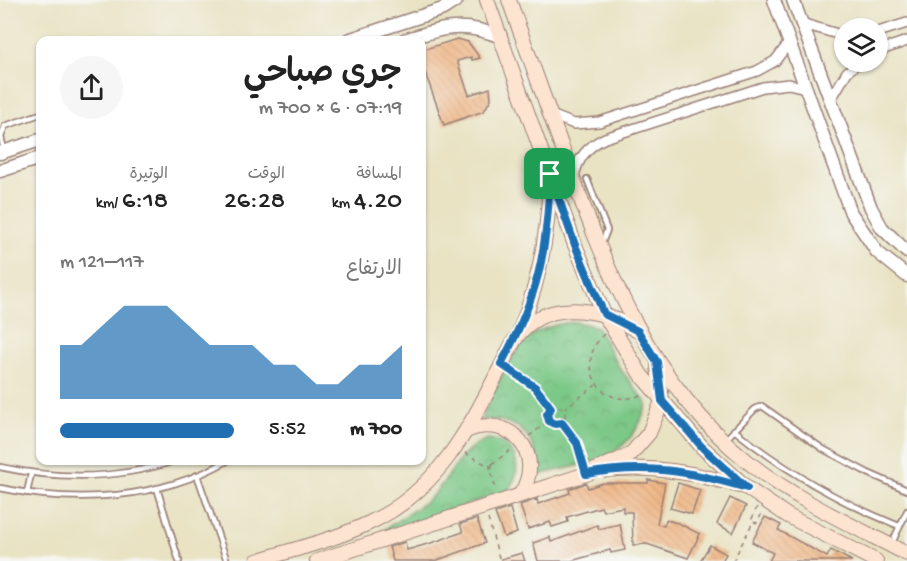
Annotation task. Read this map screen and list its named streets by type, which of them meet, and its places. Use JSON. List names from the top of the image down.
{
  "page": {
    "heading": ["جري صباحي", "07:19 · 6 × 700 m"],
    "stats": [
      ["المسافة", "4.20 km"],
      ["الوقت", "26:28"],
      ["الوتيرة", "6:18 /km"]
    ],
    "chart": ["الارتفاع", "117–121 m"],
    "list": [
      {
        "name": "700 m",
        "note": "5:52"
      }
    ]
  }
}
